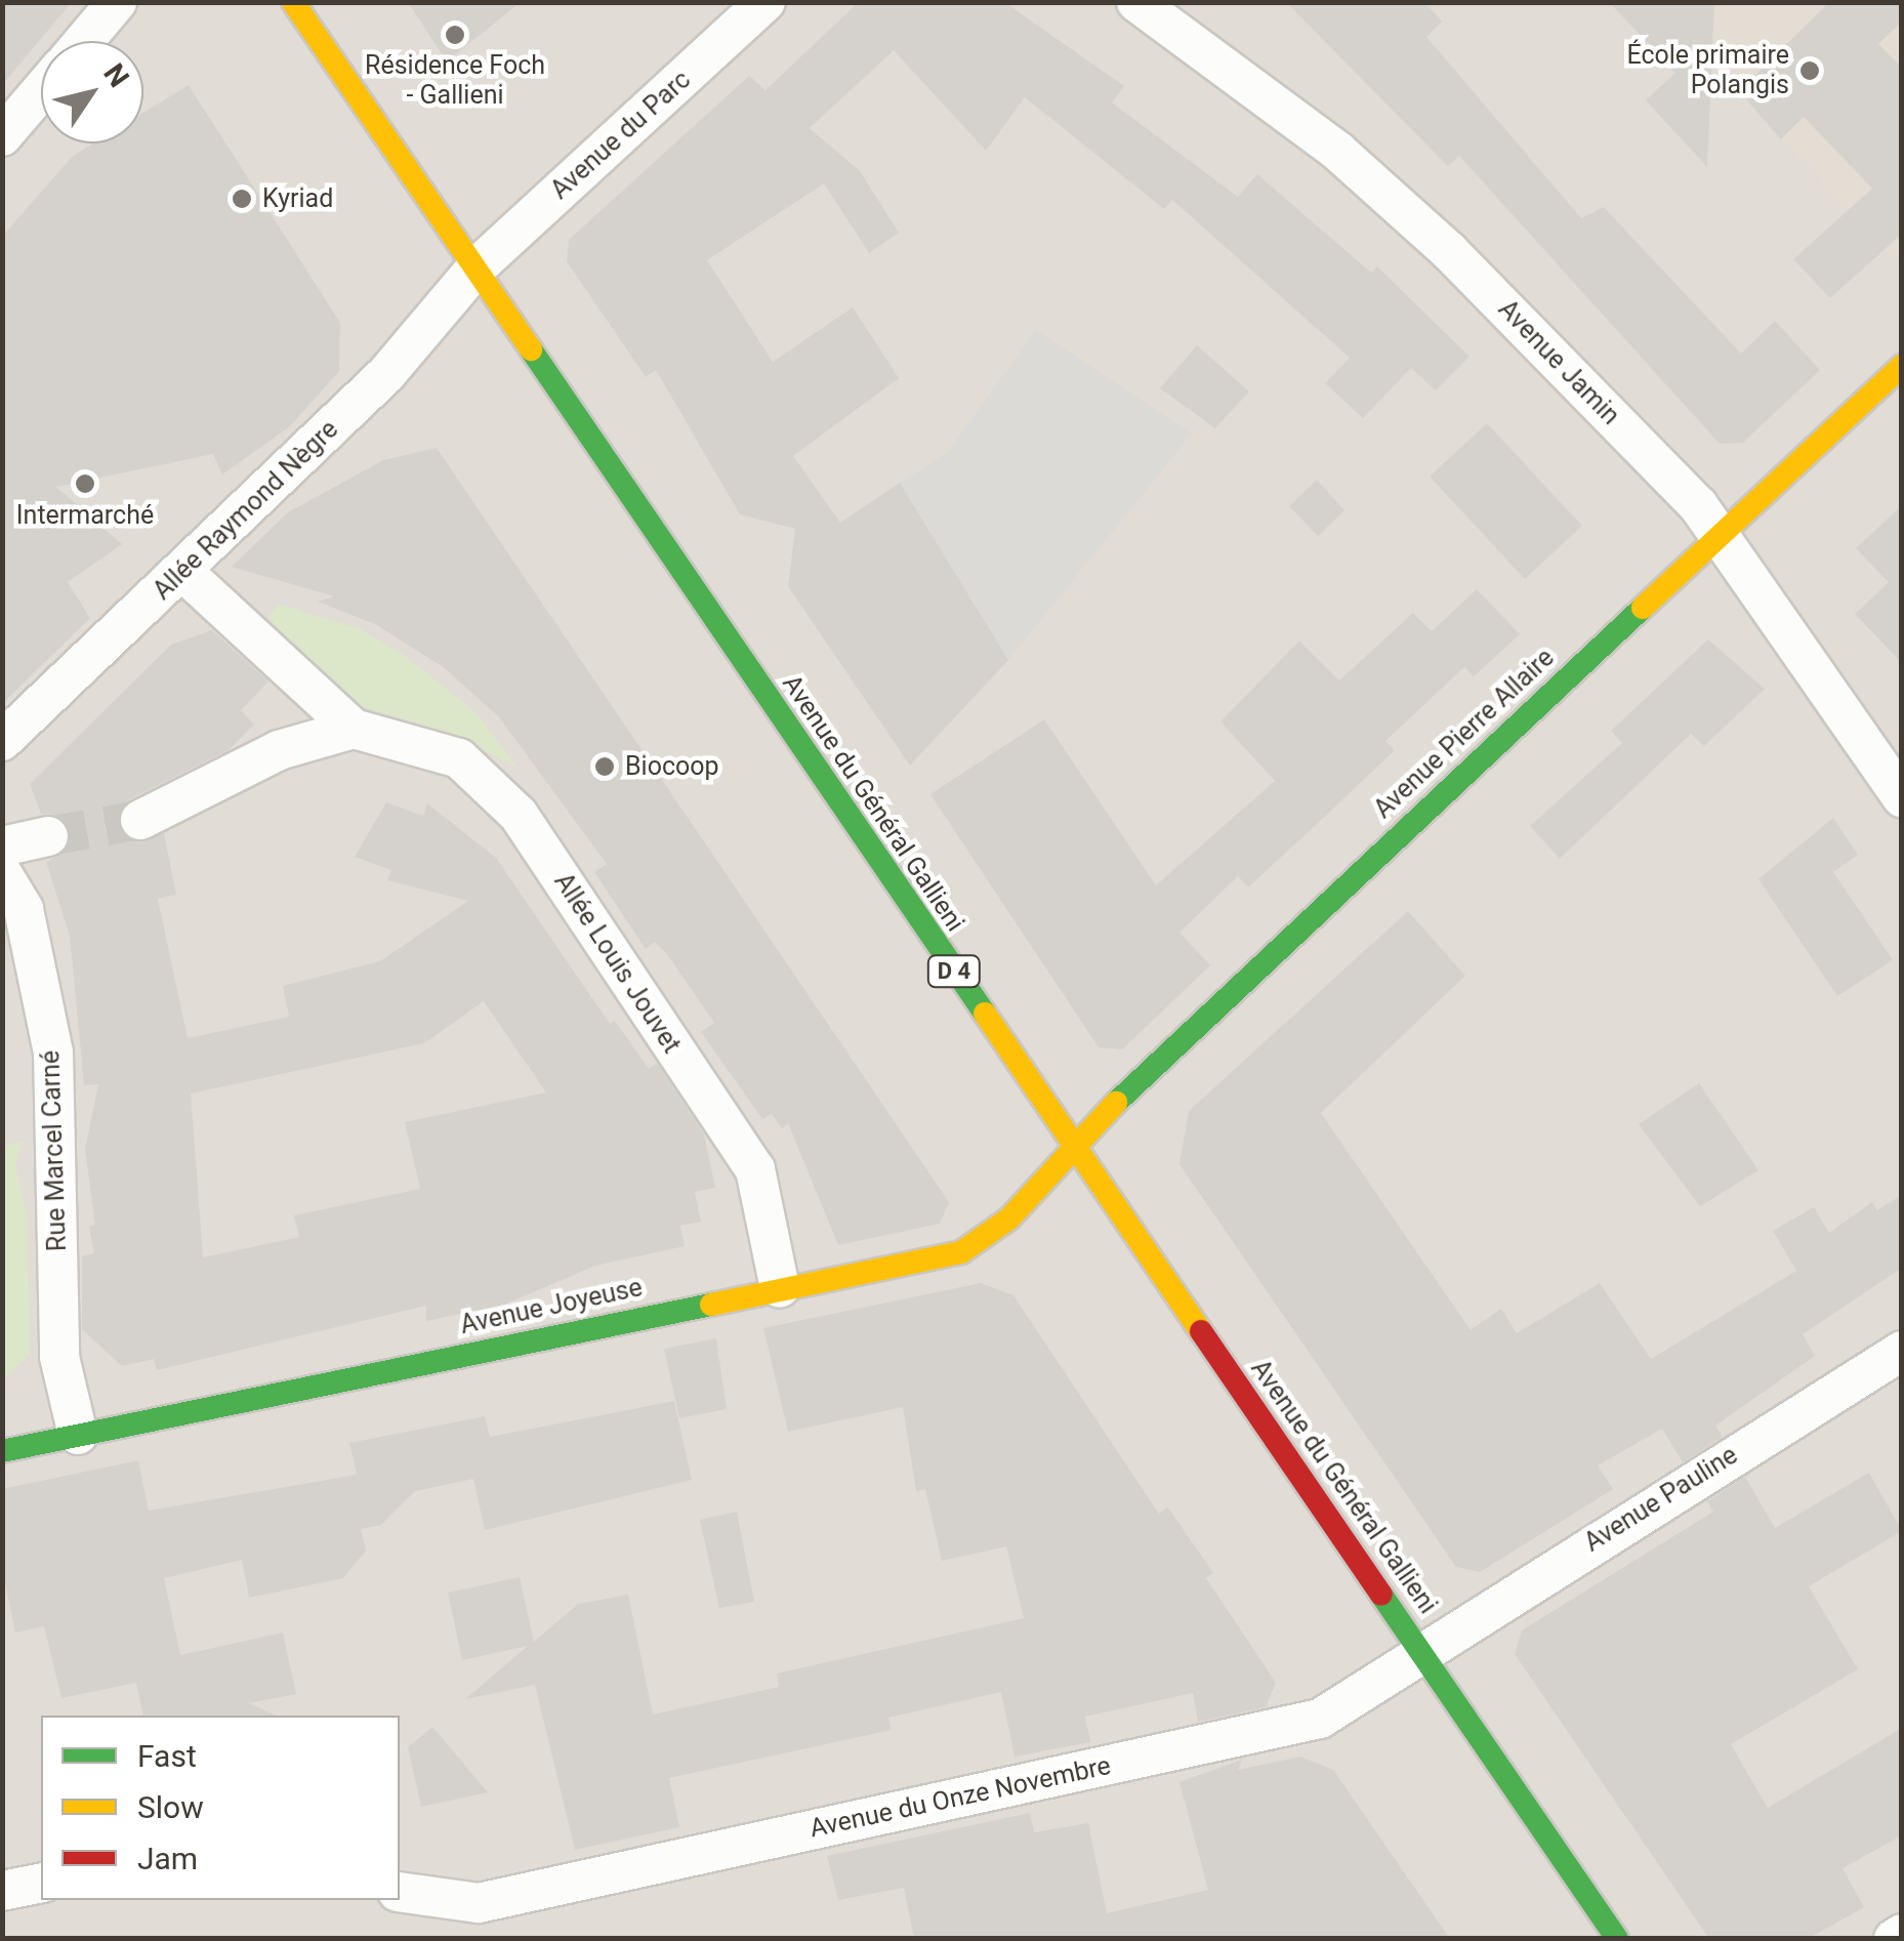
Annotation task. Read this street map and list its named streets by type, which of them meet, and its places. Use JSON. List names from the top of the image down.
{
  "streets": {
    "main road": [
      "Avenue Pierre Allaire",
      "Avenue du Général Gallieni",
      "D 4",
      "Avenue Joyeuse"
    ],
    "street": [
      "Avenue du Parc",
      "Avenue Jamin",
      "Allée Raymond Nègre",
      "Allée Louis Jouvet",
      "Rue Marcel Carné",
      "Avenue Pauline",
      "Avenue du Onze Novembre"
    ]
  },
  "crossings": [
    ["Avenue du Parc", "Allée Raymond Nègre"],
    ["Avenue du Parc", "Avenue du Général Gallieni"],
    ["Avenue Jamin", "Avenue Pierre Allaire"],
    ["Allée Raymond Nègre", "Avenue du Général Gallieni"],
    ["Allée Raymond Nègre", "Allée Louis Jouvet"],
    ["Avenue Pierre Allaire", "Avenue du Général Gallieni"],
    ["Avenue Pierre Allaire", "Avenue Joyeuse"],
    ["Avenue du Général Gallieni", "Avenue Joyeuse"],
    ["Avenue du Général Gallieni", "Avenue Pauline"],
    ["Avenue du Général Gallieni", "Avenue du Onze Novembre"],
    ["Allée Louis Jouvet", "Avenue Joyeuse"],
    ["Rue Marcel Carné", "Avenue Joyeuse"],
    ["Avenue Pauline", "Avenue du Onze Novembre"]
  ],
  "places": [
    "Résidence Foch - Gallieni",
    "École primaire Polangis",
    "Kyriad",
    "Intermarché",
    "Biocoop"
  ],
  "legend": ["Fast", "Slow", "Jam"],
  "north": "top right"
}
